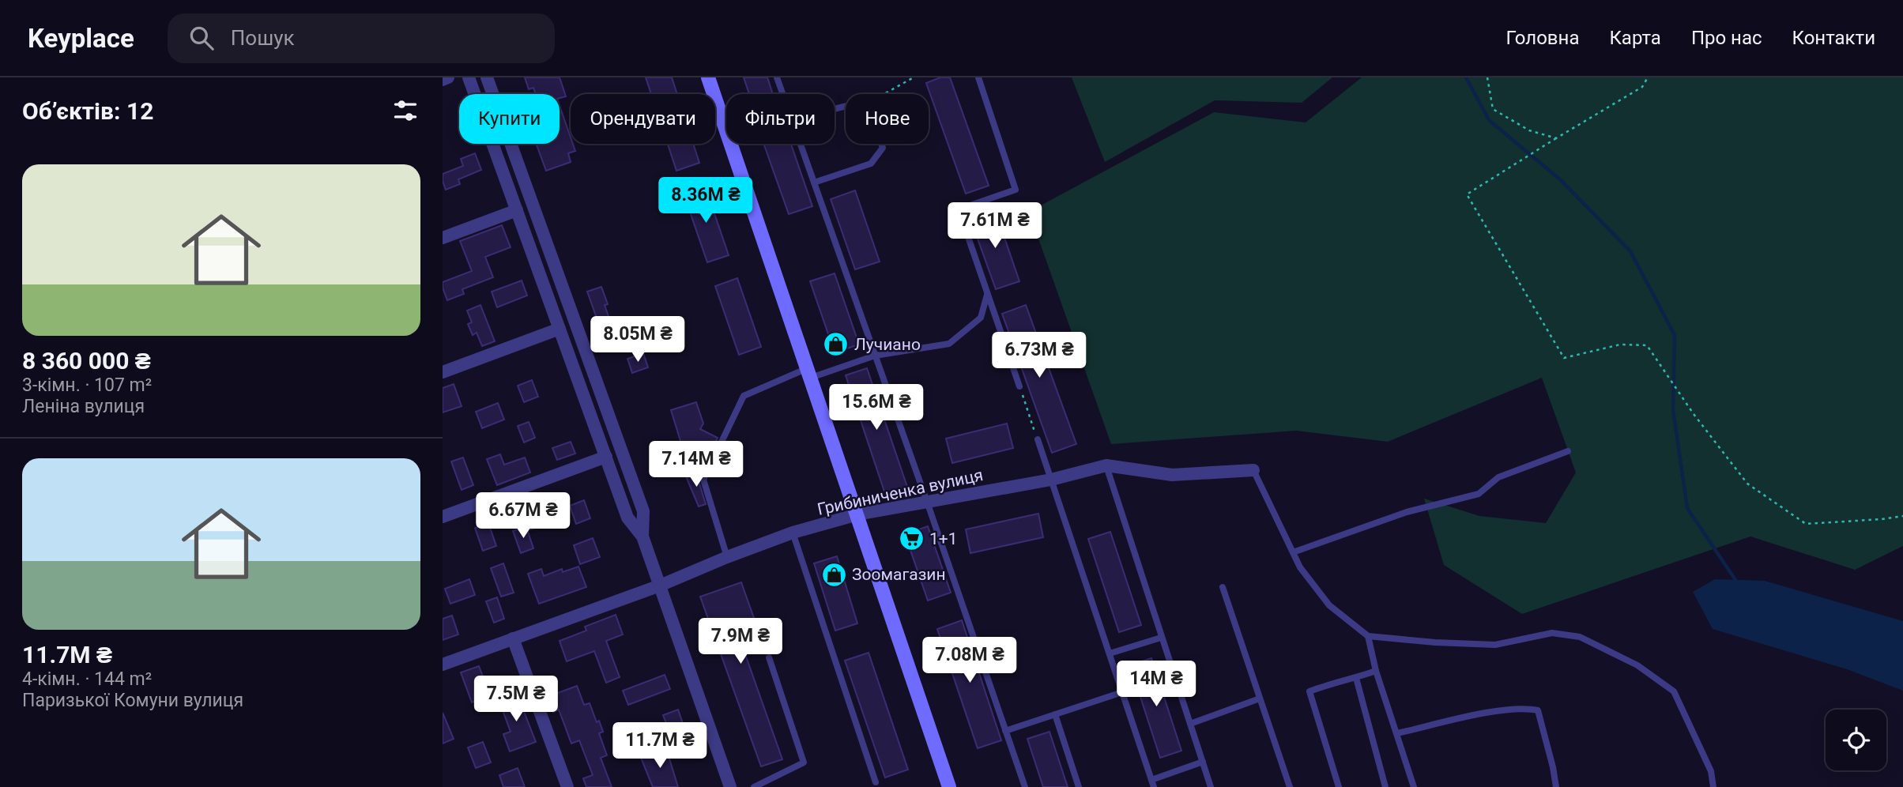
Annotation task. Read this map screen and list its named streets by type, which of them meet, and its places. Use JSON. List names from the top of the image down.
{
  "streets": {
    "street": ["Грибиниченка вулиця"]
  },
  "places": {
    "shop": ["Лучиано", "Зоомагазин"],
    "supermarket": ["1+1"]
  },
  "page": {
    "header": "Keyplace",
    "search": "Пошук",
    "nav": [
      "Головна",
      "Карта",
      "Про нас",
      "Контакти"
    ],
    "heading": "Об’єктів: 12",
    "chip": [
      "Купити",
      "Орендувати",
      "Фільтри",
      "Нове"
    ],
    "list": [
      {
        "name": "8 360 000 ₴",
        "note": "3-кімн. · 107 m² · Леніна вулиця"
      },
      {
        "name": "11.7M ₴",
        "note": "4-кімн. · 144 m² · Паризької Комуни вулиця"
      }
    ],
    "price": [
      "8.36M ₴",
      "7.61M ₴",
      "8.05M ₴",
      "6.73M ₴",
      "15.6M ₴",
      "7.14M ₴",
      "6.67M ₴",
      "7.9M ₴",
      "7.08M ₴",
      "14M ₴",
      "7.5M ₴",
      "11.7M ₴"
    ]
  }
}
